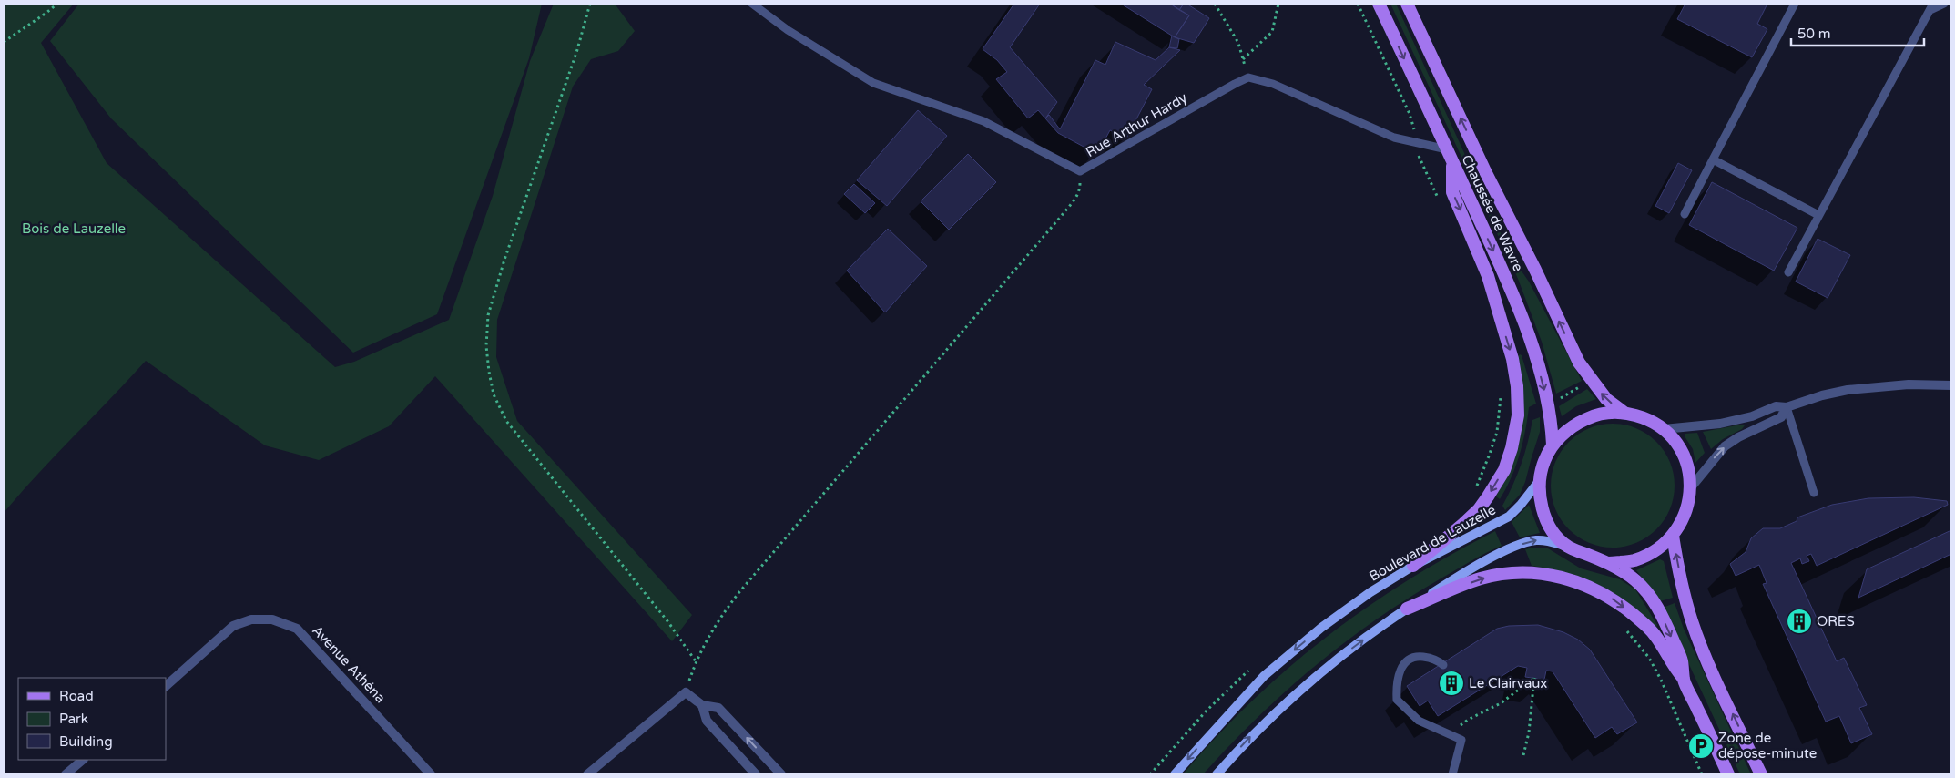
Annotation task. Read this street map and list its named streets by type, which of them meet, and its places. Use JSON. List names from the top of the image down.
{
  "streets": {
    "main road": ["Chaussée de Wavre", "Boulevard de Lauzelle"],
    "street": ["Avenue Athéna"],
    "lane": ["Rue Arthur Hardy"]
  },
  "crossings": [
    ["Chaussée de Wavre", "Boulevard de Lauzelle"]
  ],
  "parks": ["Bois de Lauzelle"],
  "places": {
    "building": ["ORES", "Le Clairvaux"],
    "parking": ["Zone de dépose-minute"]
  },
  "legend": ["Road", "Park", "Building"],
  "scale_bar": "50 m"
}
